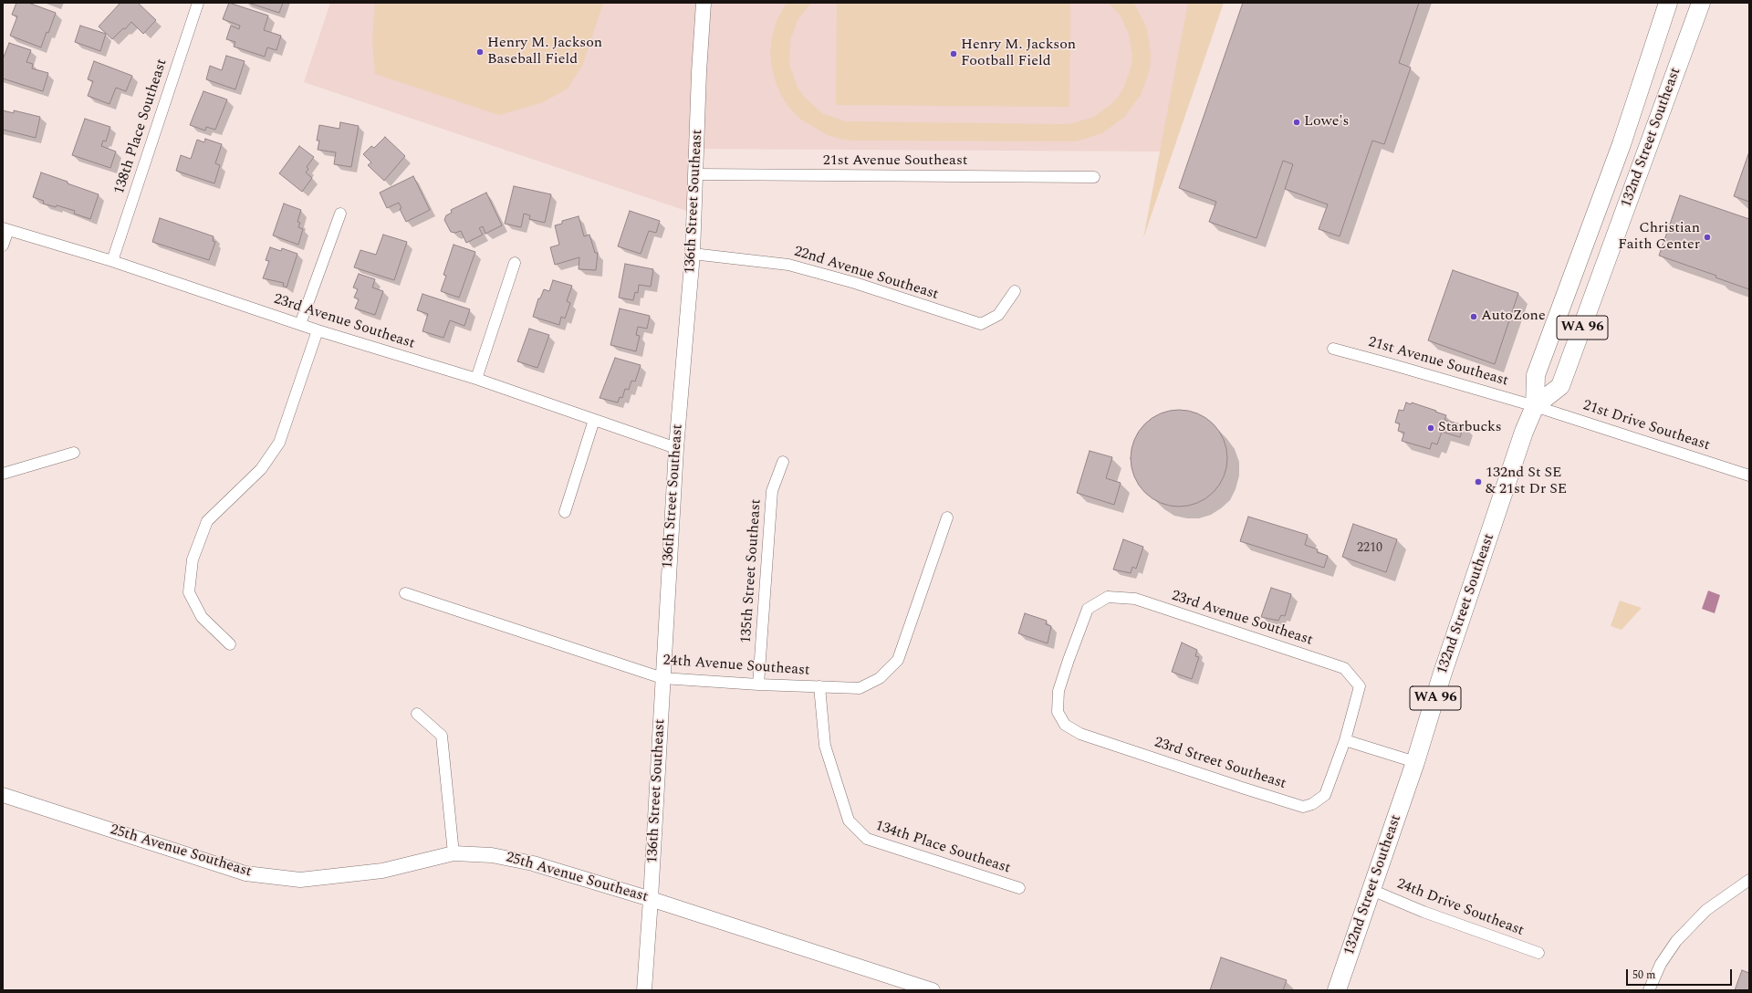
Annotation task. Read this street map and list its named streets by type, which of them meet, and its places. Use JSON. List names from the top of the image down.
{
  "streets": {
    "main road": ["132nd Street Southeast", "WA 96"],
    "street": [
      "138th Place Southeast",
      "21st Avenue Southeast",
      "136th Street Southeast",
      "22nd Avenue Southeast",
      "23rd Avenue Southeast",
      "21st Drive Southeast",
      "135th Street Southeast",
      "24th Avenue Southeast",
      "23rd Street Southeast",
      "134th Place Southeast",
      "25th Avenue Southeast",
      "24th Drive Southeast"
    ]
  },
  "crossings": [
    ["138th Place Southeast", "23rd Avenue Southeast"],
    ["132nd Street Southeast", "21st Avenue Southeast"],
    ["132nd Street Southeast", "21st Drive Southeast"],
    ["132nd Street Southeast", "24th Drive Southeast"],
    ["21st Avenue Southeast", "136th Street Southeast"],
    ["21st Avenue Southeast", "21st Drive Southeast"],
    ["136th Street Southeast", "22nd Avenue Southeast"],
    ["136th Street Southeast", "23rd Avenue Southeast"],
    ["136th Street Southeast", "24th Avenue Southeast"],
    ["136th Street Southeast", "25th Avenue Southeast"],
    ["23rd Avenue Southeast", "23rd Street Southeast"],
    ["135th Street Southeast", "24th Avenue Southeast"],
    ["24th Avenue Southeast", "134th Place Southeast"]
  ],
  "places": [
    "Henry M. Jackson Baseball Field",
    "Henry M. Jackson Football Field",
    "Lowe's",
    "Christian Faith Center",
    "AutoZone",
    "Starbucks",
    "132nd St SE & 21st Dr SE"
  ],
  "house_numbers": ["2210"],
  "scale_bar": "50 m"
}
